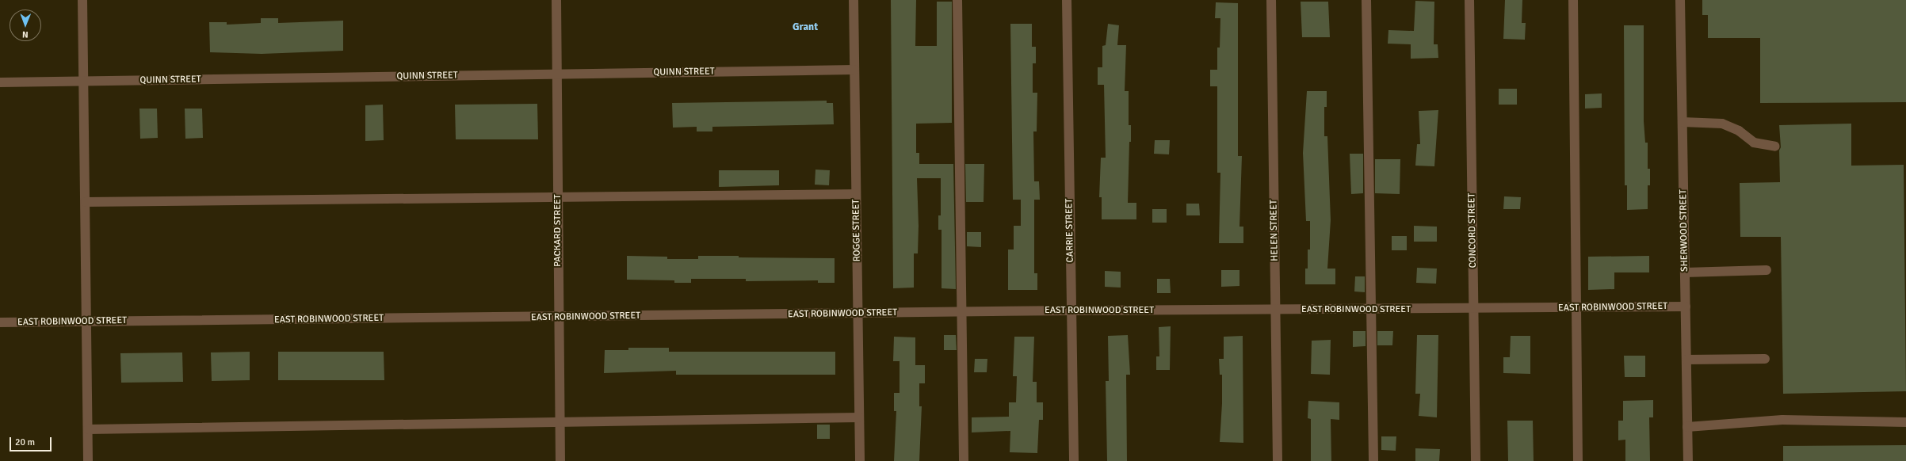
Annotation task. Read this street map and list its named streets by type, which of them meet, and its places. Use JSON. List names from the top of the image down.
{
  "streets": {
    "street": [
      "QUINN STREET",
      "PACKARD STREET",
      "ROGGE STREET",
      "CARRIE STREET",
      "HELEN STREET",
      "CONCORD STREET",
      "SHERWOOD STREET",
      "EAST ROBINWOOD STREET"
    ]
  },
  "crossings": [
    ["QUINN STREET", "PACKARD STREET"],
    ["QUINN STREET", "ROGGE STREET"],
    ["PACKARD STREET", "EAST ROBINWOOD STREET"],
    ["ROGGE STREET", "EAST ROBINWOOD STREET"],
    ["CARRIE STREET", "EAST ROBINWOOD STREET"],
    ["HELEN STREET", "EAST ROBINWOOD STREET"],
    ["CONCORD STREET", "EAST ROBINWOOD STREET"],
    ["SHERWOOD STREET", "EAST ROBINWOOD STREET"]
  ],
  "districts": ["Grant"],
  "scale_bar": "20 m",
  "north": "bottom"
}
